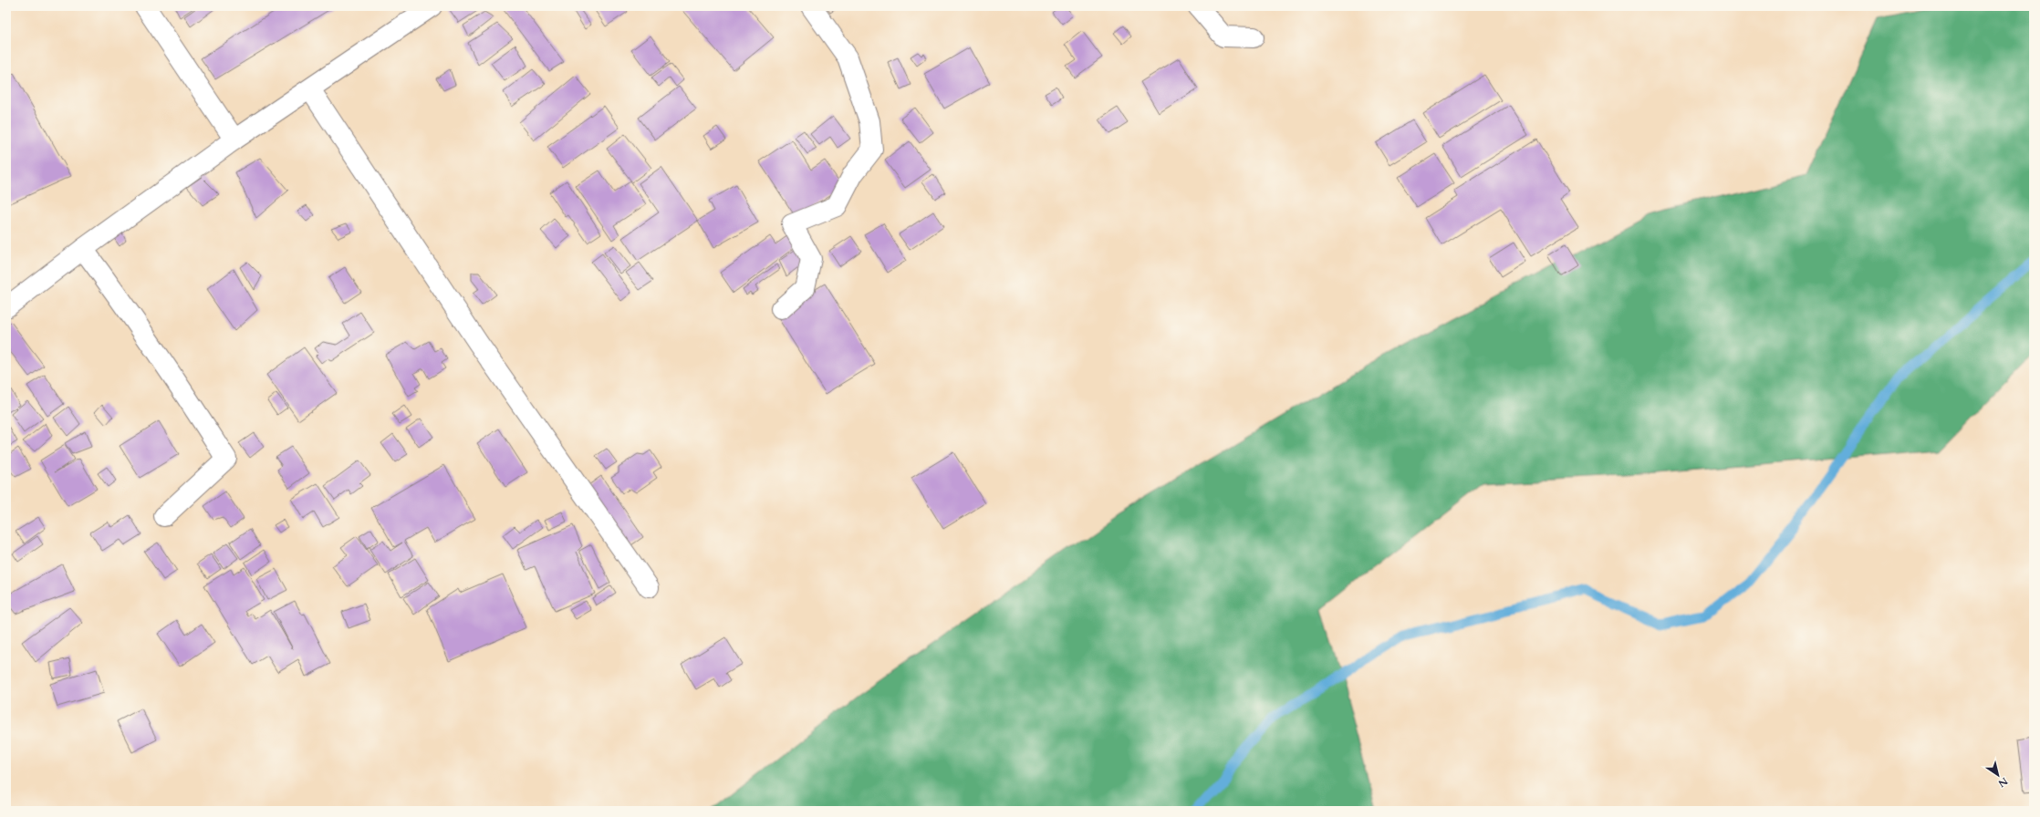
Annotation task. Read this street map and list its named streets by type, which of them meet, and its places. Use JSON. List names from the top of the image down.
{
  "north": "bottom right"
}
